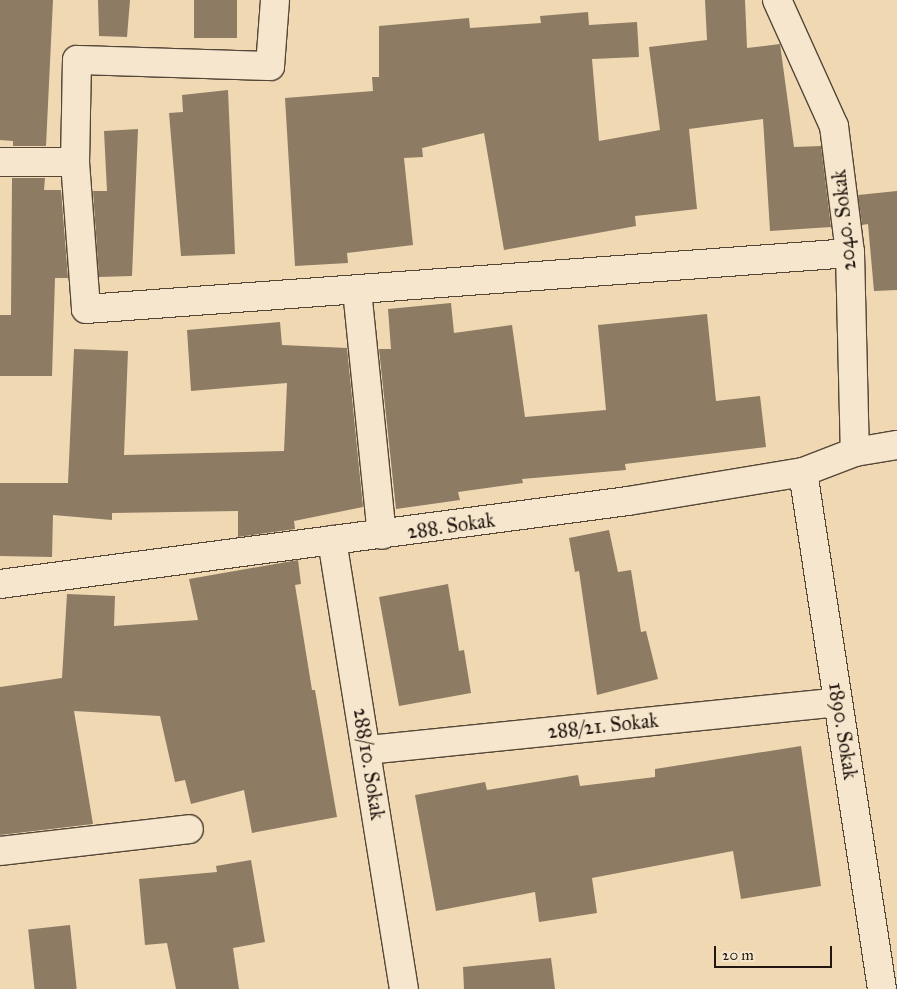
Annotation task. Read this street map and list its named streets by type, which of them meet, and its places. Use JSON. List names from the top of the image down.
{
  "streets": {
    "street": [
      "2040. Sokak",
      "288. Sokak",
      "288/21. Sokak",
      "1890. Sokak",
      "288/10. Sokak"
    ]
  },
  "crossings": [
    ["2040. Sokak", "288. Sokak"],
    ["288. Sokak", "1890. Sokak"],
    ["288. Sokak", "288/10. Sokak"],
    ["288/21. Sokak", "1890. Sokak"],
    ["288/21. Sokak", "288/10. Sokak"]
  ],
  "scale_bar": "20 m"
}
